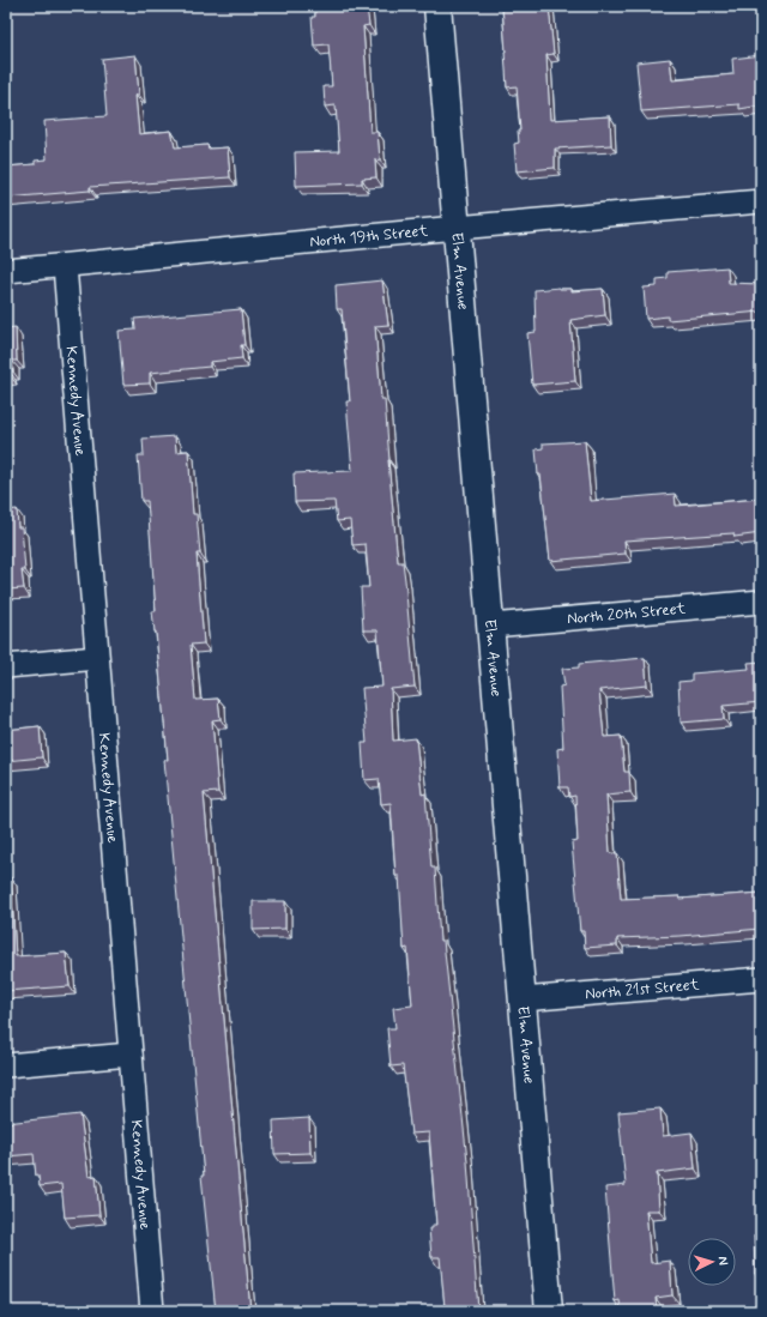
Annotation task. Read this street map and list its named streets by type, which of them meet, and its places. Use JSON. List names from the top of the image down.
{
  "streets": {
    "street": [
      "North 19th Street",
      "Elm Avenue",
      "Kennedy Avenue",
      "North 20th Street",
      "North 21st Street"
    ]
  },
  "crossings": [
    ["North 19th Street", "Elm Avenue"],
    ["North 19th Street", "Kennedy Avenue"],
    ["Elm Avenue", "North 20th Street"],
    ["Elm Avenue", "North 21st Street"]
  ],
  "north": "right"
}
